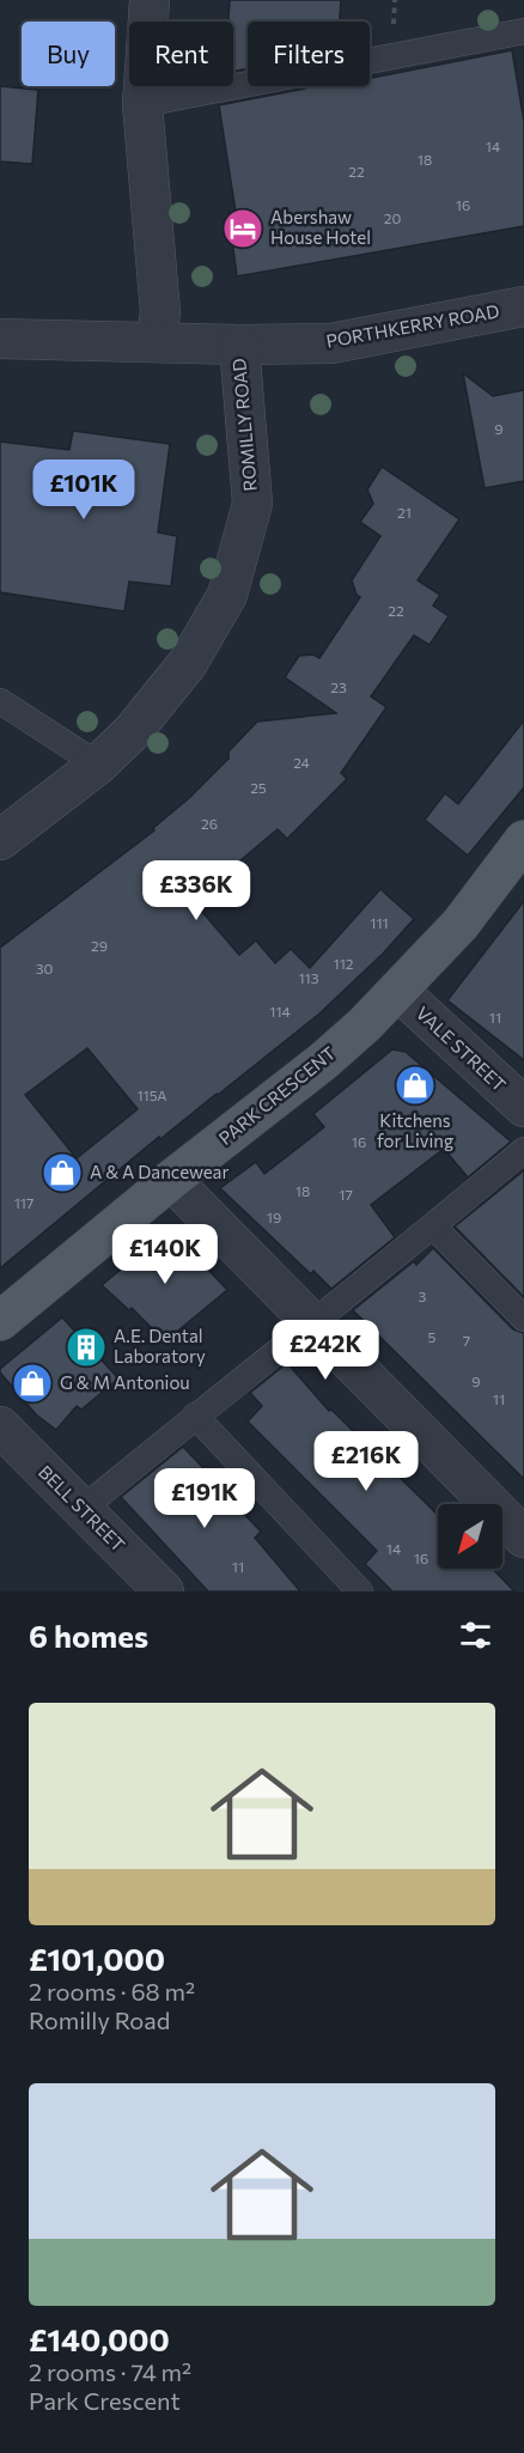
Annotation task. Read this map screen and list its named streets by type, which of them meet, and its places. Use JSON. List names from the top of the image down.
{
  "streets": {
    "main road": ["PARK CRESCENT"],
    "street": [
      "PORTHKERRY ROAD",
      "ROMILLY ROAD",
      "VALE STREET",
      "BELL STREET"
    ]
  },
  "crossings": [
    ["PORTHKERRY ROAD", "ROMILLY ROAD"],
    ["VALE STREET", "PARK CRESCENT"]
  ],
  "places": {
    "hotel": ["Abershaw House Hotel"],
    "shop": ["Kitchens for Living", "A & A Dancewear", "G & M Antoniou"],
    "building": ["A.E. Dental Laboratory"]
  },
  "house_numbers": [
    "14",
    "18",
    "22",
    "16",
    "20",
    "9",
    "21",
    "22",
    "23",
    "24",
    "25",
    "26",
    "111",
    "29",
    "112",
    "30",
    "113",
    "114",
    "11",
    "115A",
    "16",
    "18",
    "17",
    "117",
    "19",
    "3",
    "5",
    "7",
    "9",
    "11",
    "14",
    "16",
    "11"
  ],
  "north": "bottom left",
  "page": {
    "chip": ["Buy", "Rent", "Filters"],
    "price": [
      "£101K",
      "£336K",
      "£140K",
      "£242K",
      "£216K",
      "£191K"
    ],
    "heading": "6 homes",
    "list": [
      {
        "name": "£101,000",
        "note": "2 rooms · 68 m² · Romilly Road"
      },
      {
        "name": "£140,000",
        "note": "2 rooms · 74 m² · Park Crescent"
      }
    ]
  }
}
